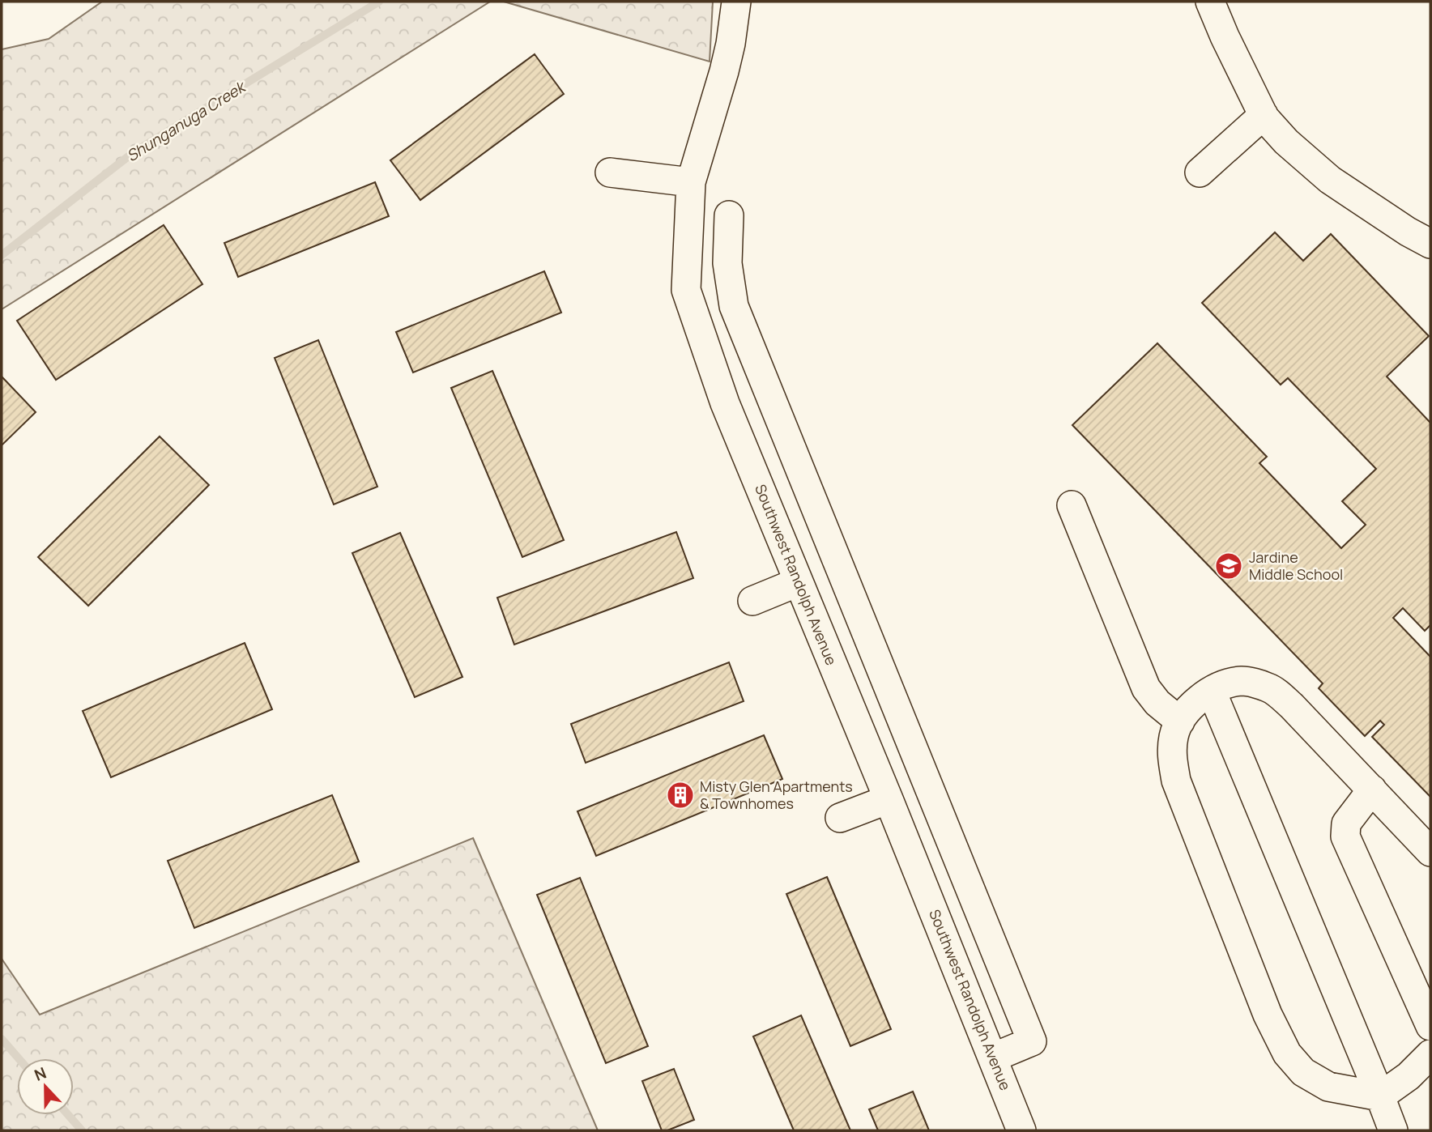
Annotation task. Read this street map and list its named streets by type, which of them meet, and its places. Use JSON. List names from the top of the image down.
{
  "streets": {
    "street": ["Southwest Randolph Avenue"]
  },
  "water": ["Shunganuga Creek"],
  "places": {
    "school or university": ["Jardine Middle School"],
    "building": ["Misty Glen Apartments & Townhomes"]
  },
  "north": "top"
}
